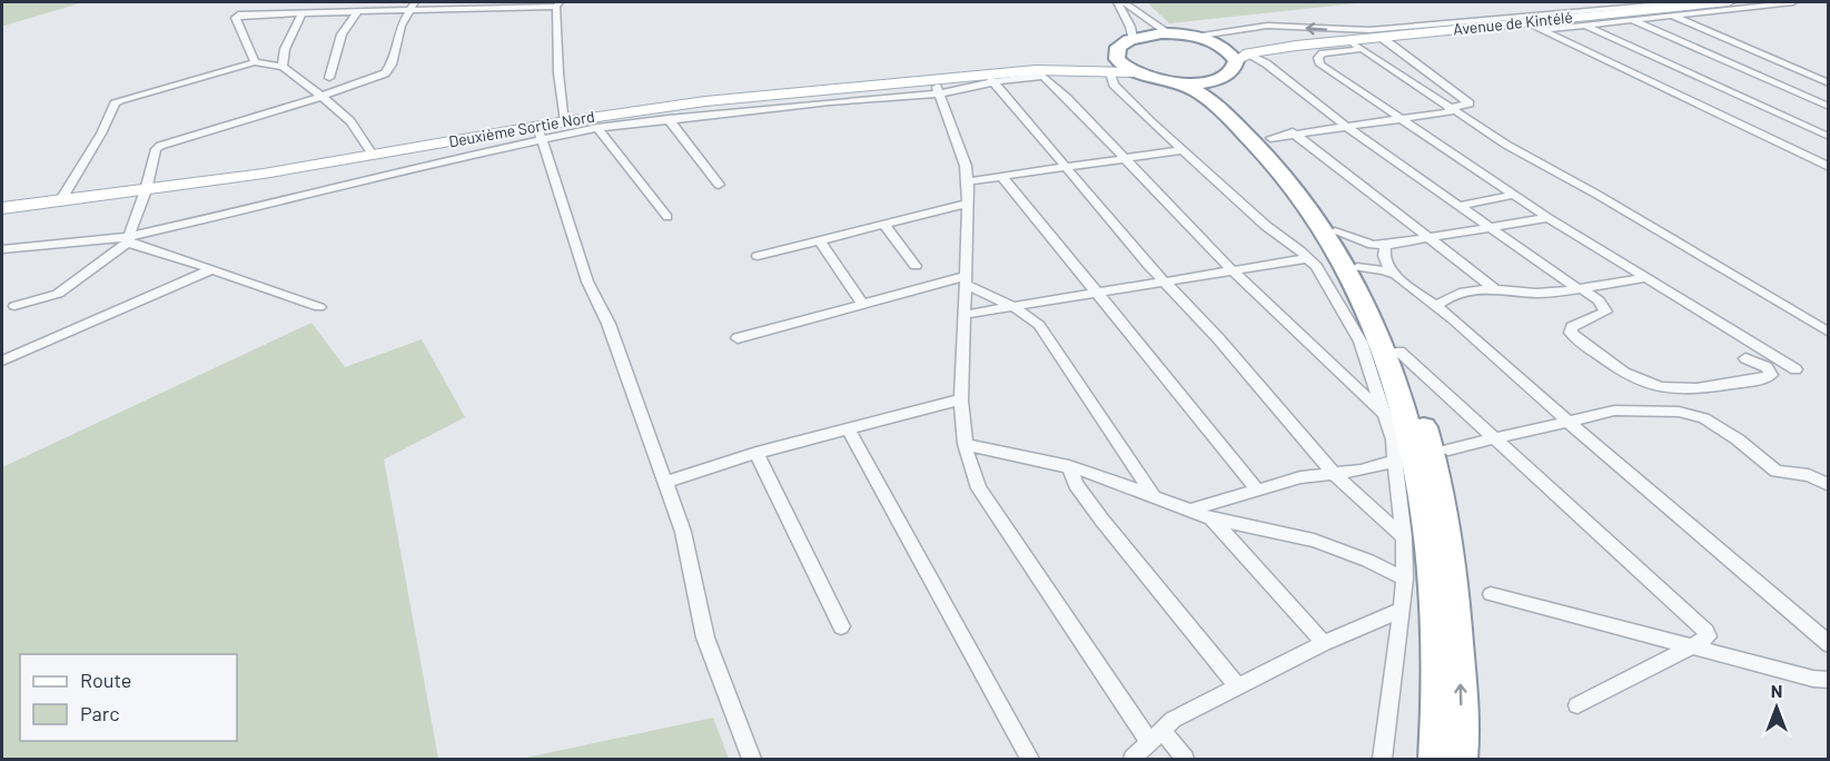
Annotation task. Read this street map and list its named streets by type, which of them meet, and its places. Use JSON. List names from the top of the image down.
{
  "streets": {
    "main road": ["Avenue de Kintélé", "Deuxième Sortie Nord"]
  },
  "legend": ["Route", "Parc"],
  "north": "top"
}
